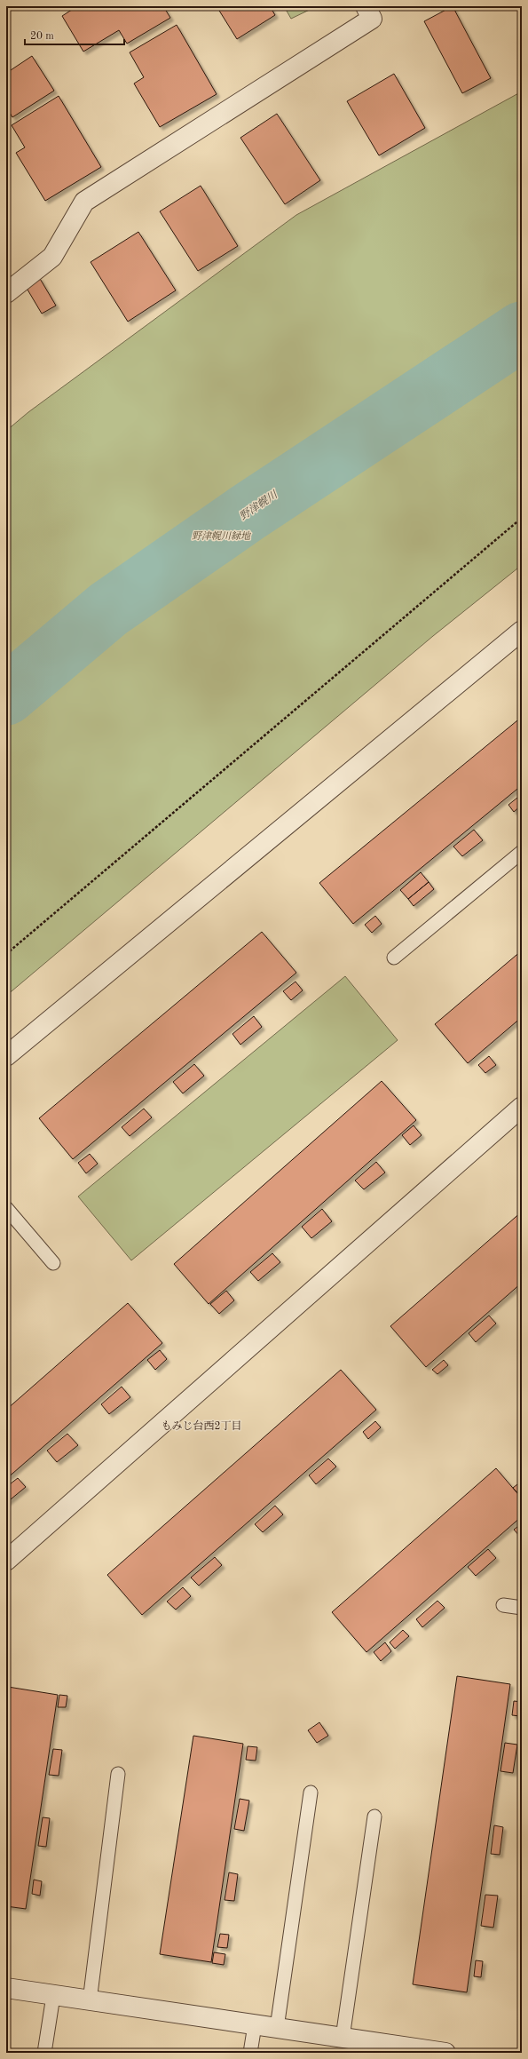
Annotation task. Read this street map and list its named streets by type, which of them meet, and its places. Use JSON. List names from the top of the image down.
{
  "districts": ["もみじ台西2丁目"],
  "water": ["野津幌川"],
  "parks": ["野津幌川緑地"],
  "scale_bar": "20 m"
}
